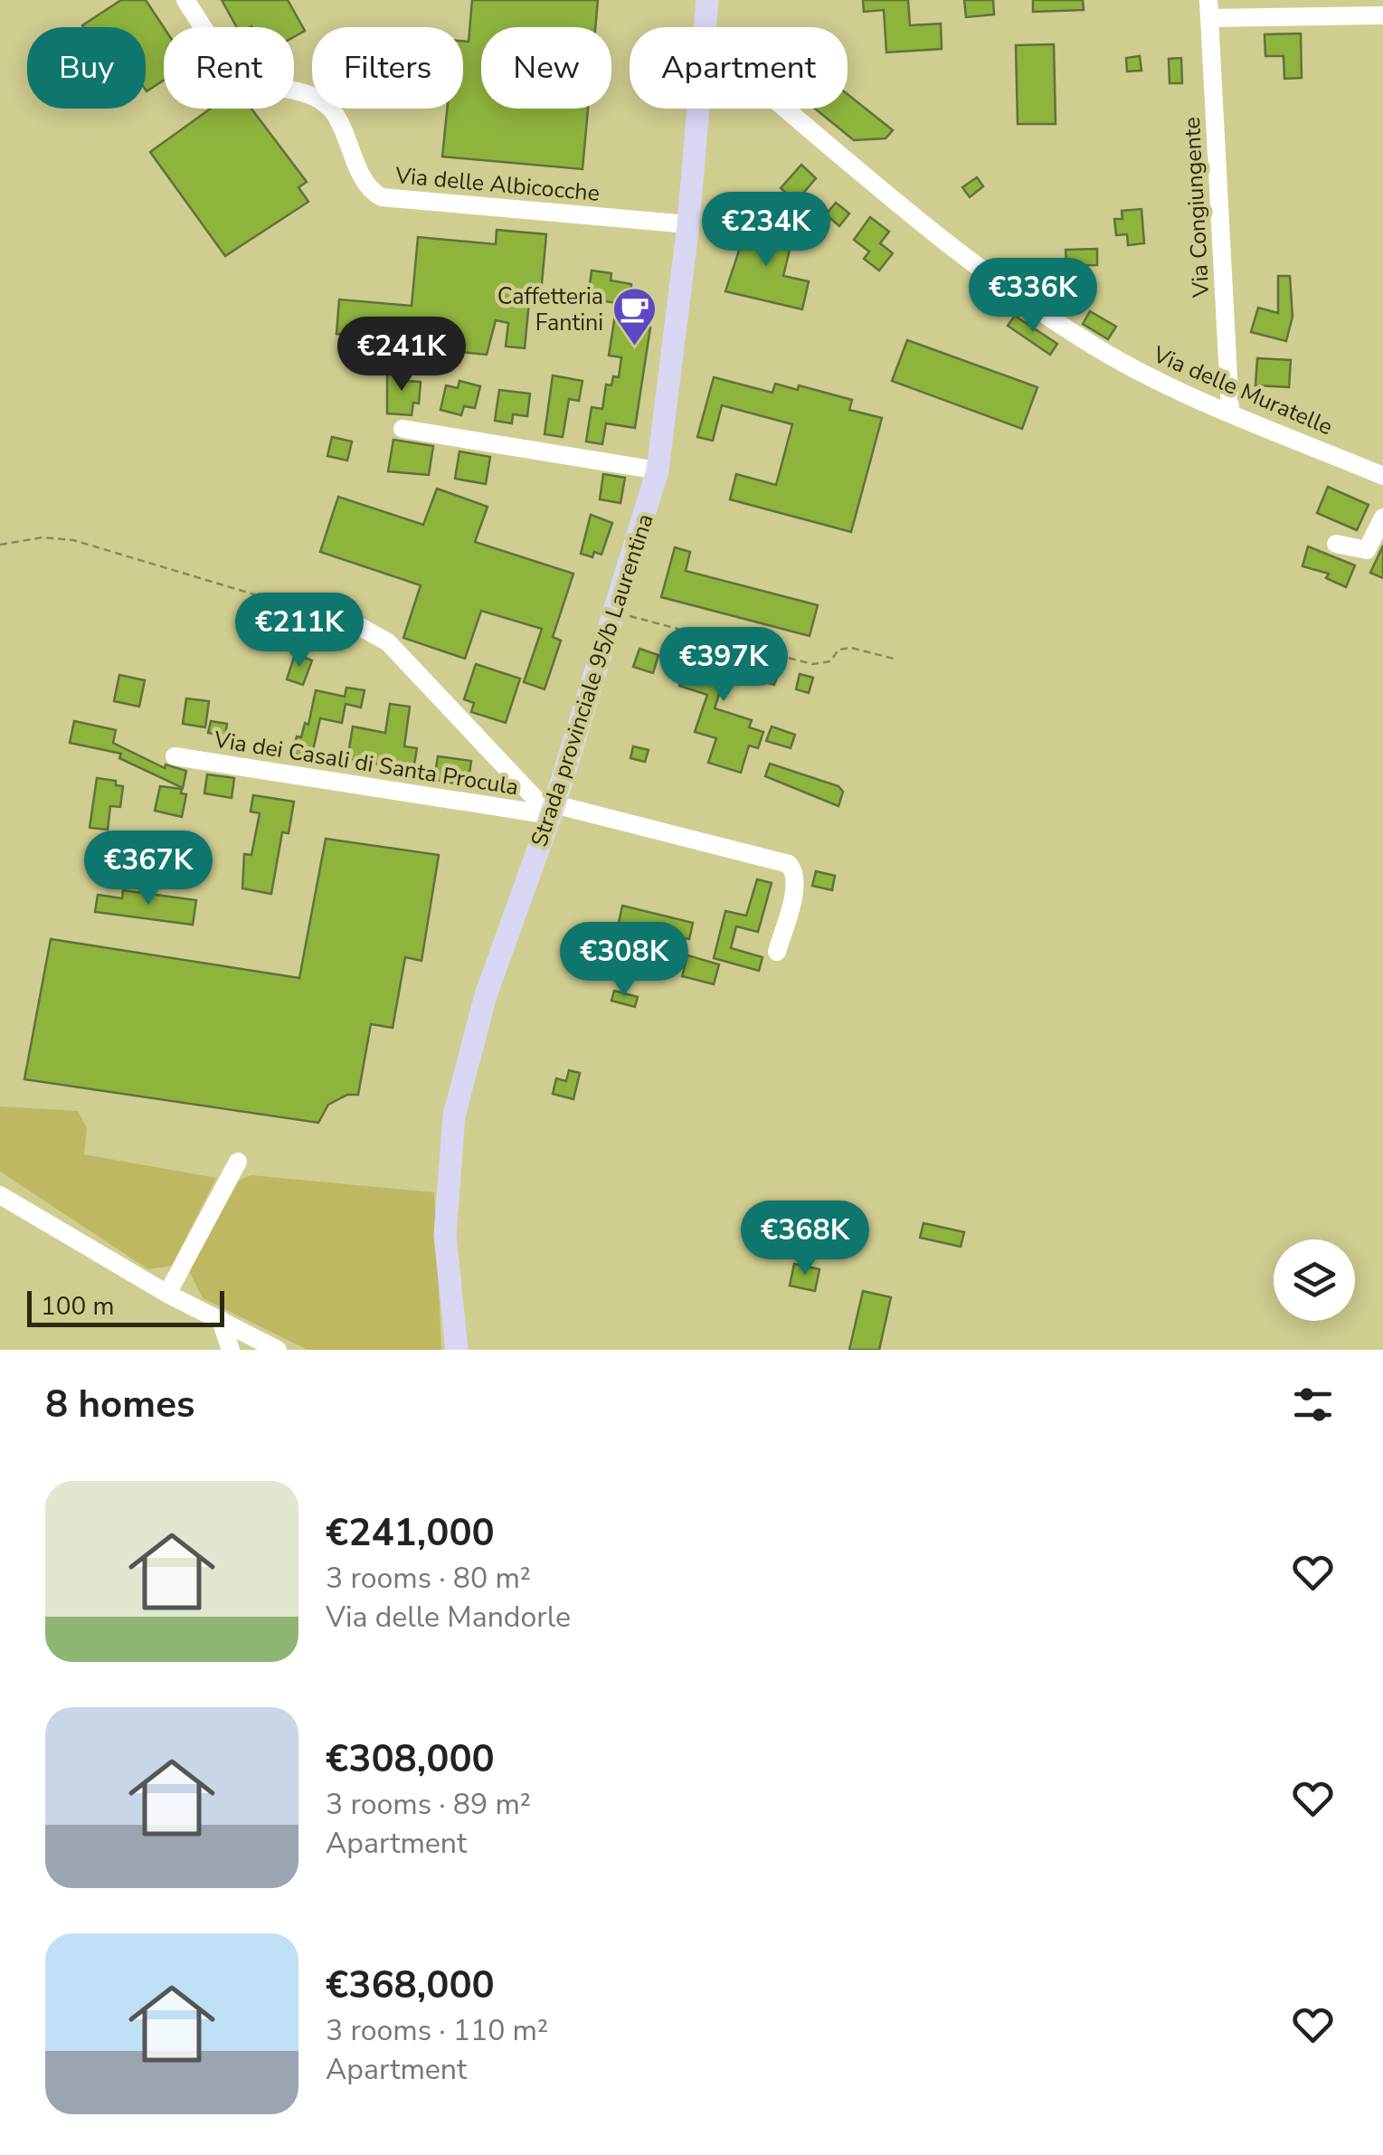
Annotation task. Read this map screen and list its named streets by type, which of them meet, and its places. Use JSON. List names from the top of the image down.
{
  "streets": {
    "main road": ["Strada provinciale 95/b Laurentina"],
    "street": [
      "Via delle Albicocche",
      "Via Congiungente",
      "Via delle Muratelle",
      "Via dei Casali di Santa Procula"
    ]
  },
  "crossings": [
    ["Via delle Albicocche", "Strada provinciale 95/b Laurentina"],
    ["Via Congiungente", "Via delle Muratelle"],
    ["Strada provinciale 95/b Laurentina", "Via dei Casali di Santa Procula"]
  ],
  "places": {
    "cafe": ["Caffetteria Fantini"]
  },
  "scale_bar": "100 m",
  "page": {
    "chip": [
      "Buy",
      "Rent",
      "Filters",
      "New",
      "Apartment"
    ],
    "price": [
      "€234K",
      "€336K",
      "€241K",
      "€211K",
      "€397K",
      "€367K",
      "€308K",
      "€368K"
    ],
    "scale": "100 m",
    "heading": "8 homes",
    "list": [
      {
        "name": "€241,000",
        "note": "3 rooms · 80 m² · Via delle Mandorle"
      },
      {
        "name": "€308,000",
        "note": "3 rooms · 89 m² · Apartment"
      },
      {
        "name": "€368,000",
        "note": "3 rooms · 110 m² · Apartment"
      }
    ]
  }
}
